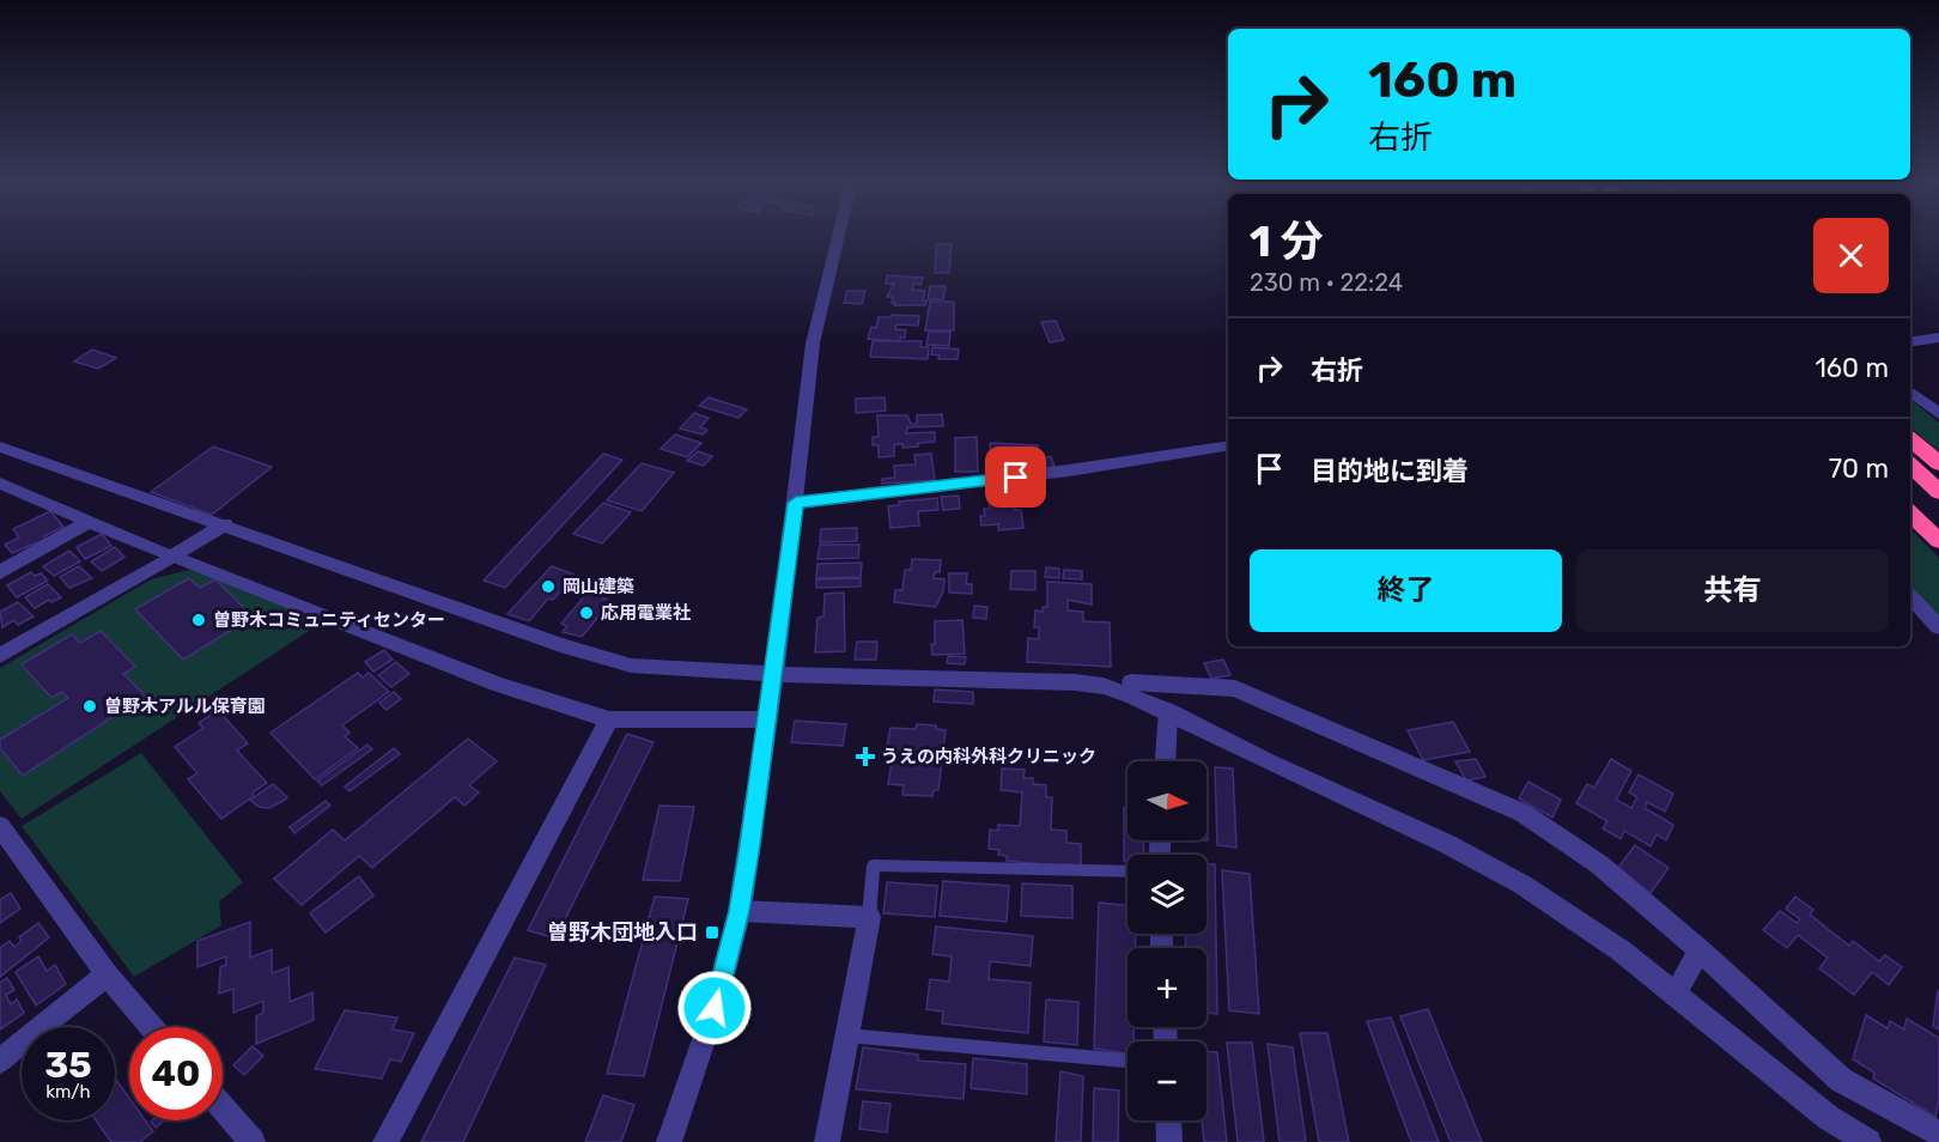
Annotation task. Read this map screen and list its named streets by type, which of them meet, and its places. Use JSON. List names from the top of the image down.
{
  "places": {
    "other": [
      "岡山建築",
      "応用電業社",
      "曽野木コミュニティセンター",
      "曽野木アルル保育園"
    ],
    "health": ["うえの内科外科クリニック"],
    "transit": ["曽野木団地入口"]
  },
  "north": "right",
  "page": {
    "turn": ["160 m", "右折"],
    "heading": ["1 分", "230 m · 22:24"],
    "list": [
      {
        "name": "右折",
        "value": "160 m"
      },
      {
        "name": "目的地に到着",
        "value": "70 m"
      }
    ],
    "buttons": ["終了", "共有"],
    "map_buttons": ["+", "−"],
    "speed": "35 km/h",
    "limit": "40"
  }
}
